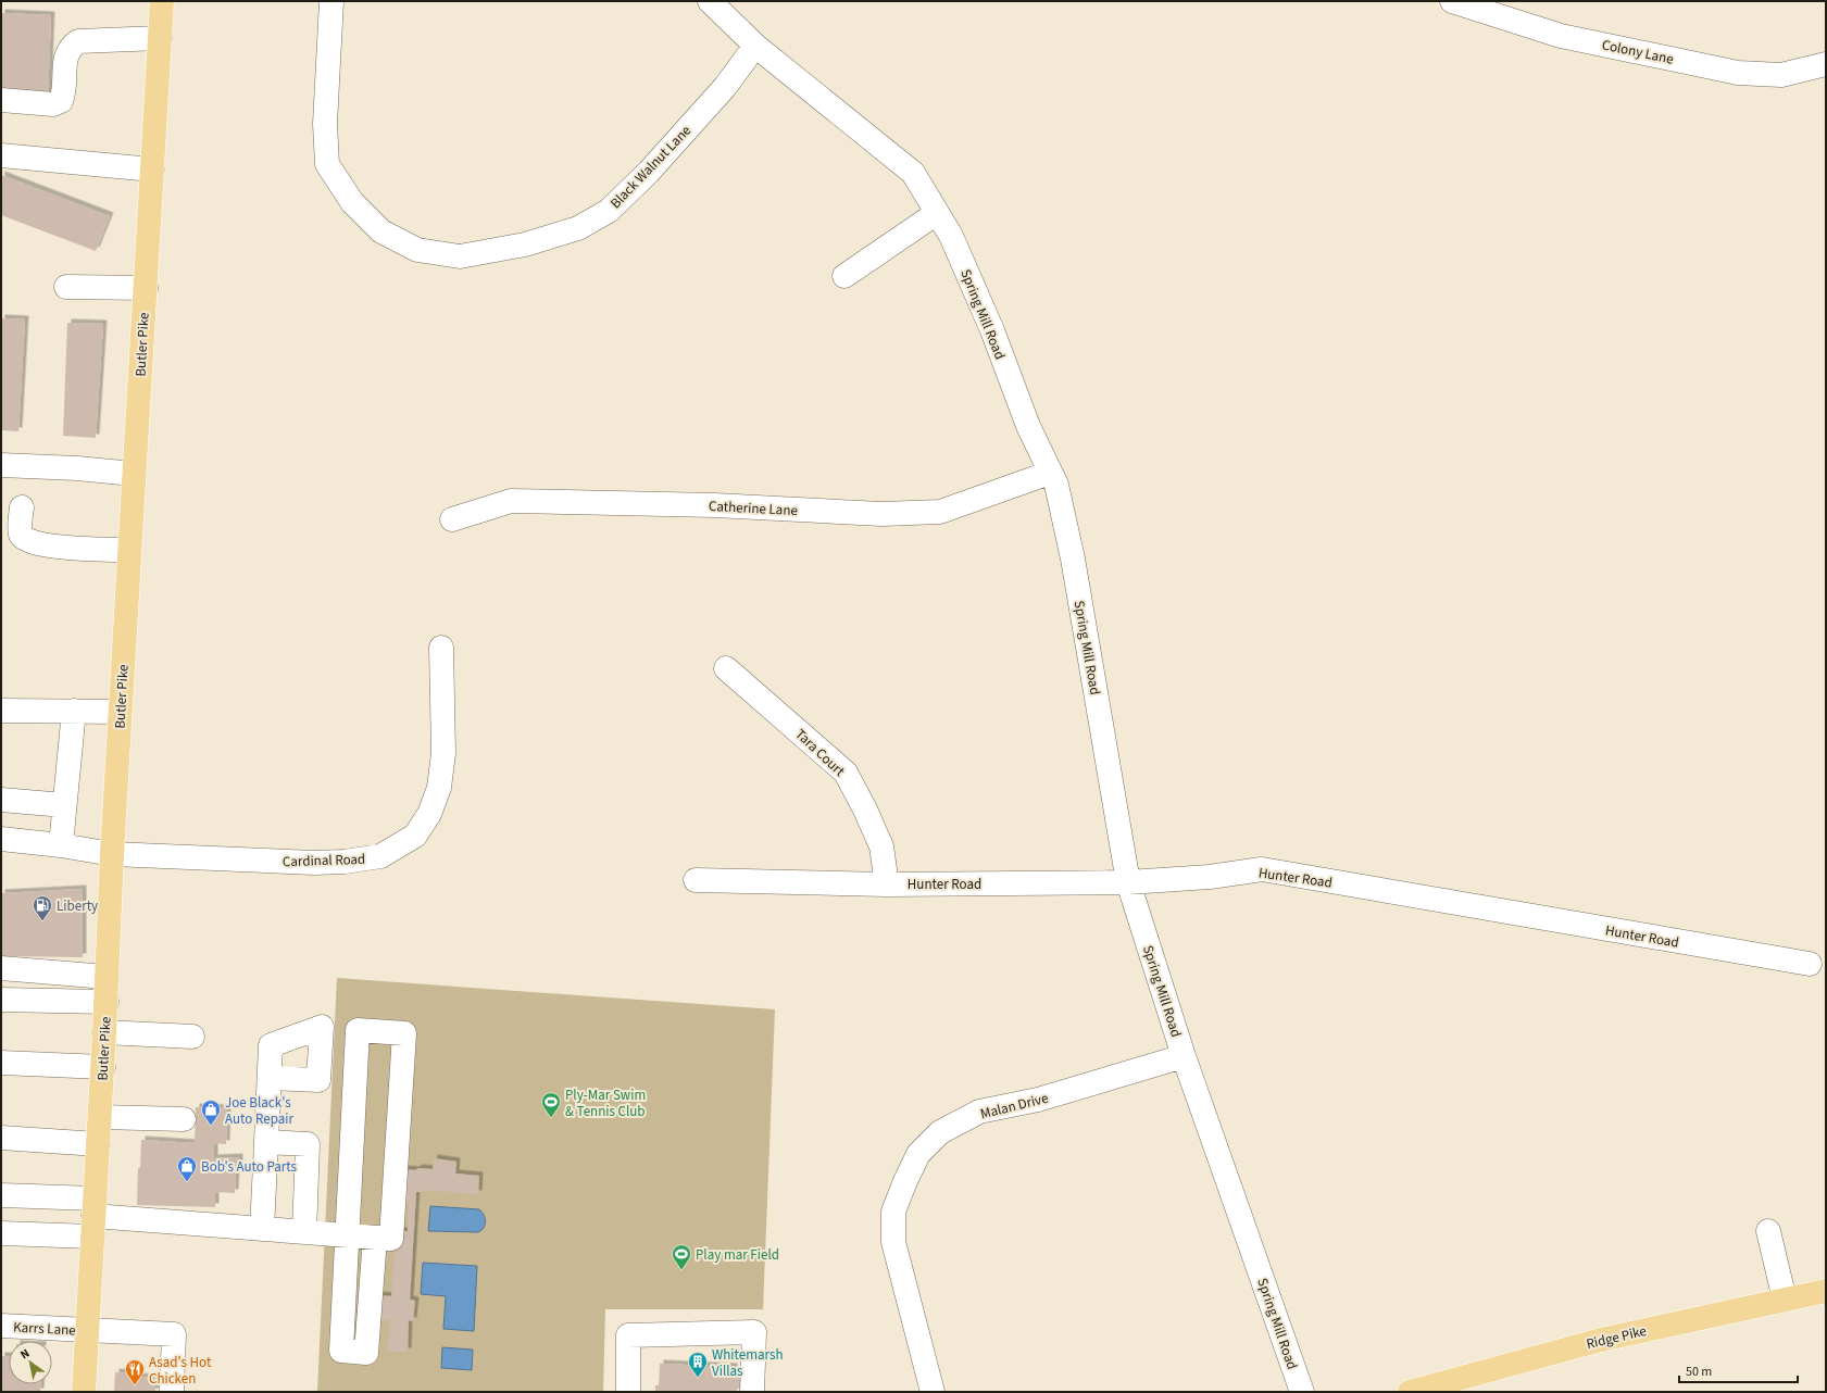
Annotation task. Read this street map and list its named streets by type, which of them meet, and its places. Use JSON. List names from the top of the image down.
{
  "streets": {
    "main road": ["Butler Pike", "Ridge Pike"],
    "street": [
      "Colony Lane",
      "Black Walnut Lane",
      "Spring Mill Road",
      "Catherine Lane",
      "Tara Court",
      "Cardinal Road",
      "Hunter Road",
      "Malan Drive",
      "Karrs Lane"
    ]
  },
  "crossings": [
    ["Black Walnut Lane", "Spring Mill Road"],
    ["Spring Mill Road", "Catherine Lane"],
    ["Spring Mill Road", "Hunter Road"],
    ["Spring Mill Road", "Malan Drive"],
    ["Butler Pike", "Cardinal Road"],
    ["Butler Pike", "Karrs Lane"],
    ["Tara Court", "Hunter Road"]
  ],
  "places": {
    "fuel station": ["Liberty"],
    "sports": ["Ply-Mar Swim & Tennis Club", "Play mar Field"],
    "shop": ["Joe Black's Auto Repair", "Bob's Auto Parts"],
    "building": ["Whitemarsh Villas"],
    "restaurant": ["Asad's Hot Chicken"]
  },
  "scale_bar": "50 m",
  "north": "top left"
}
